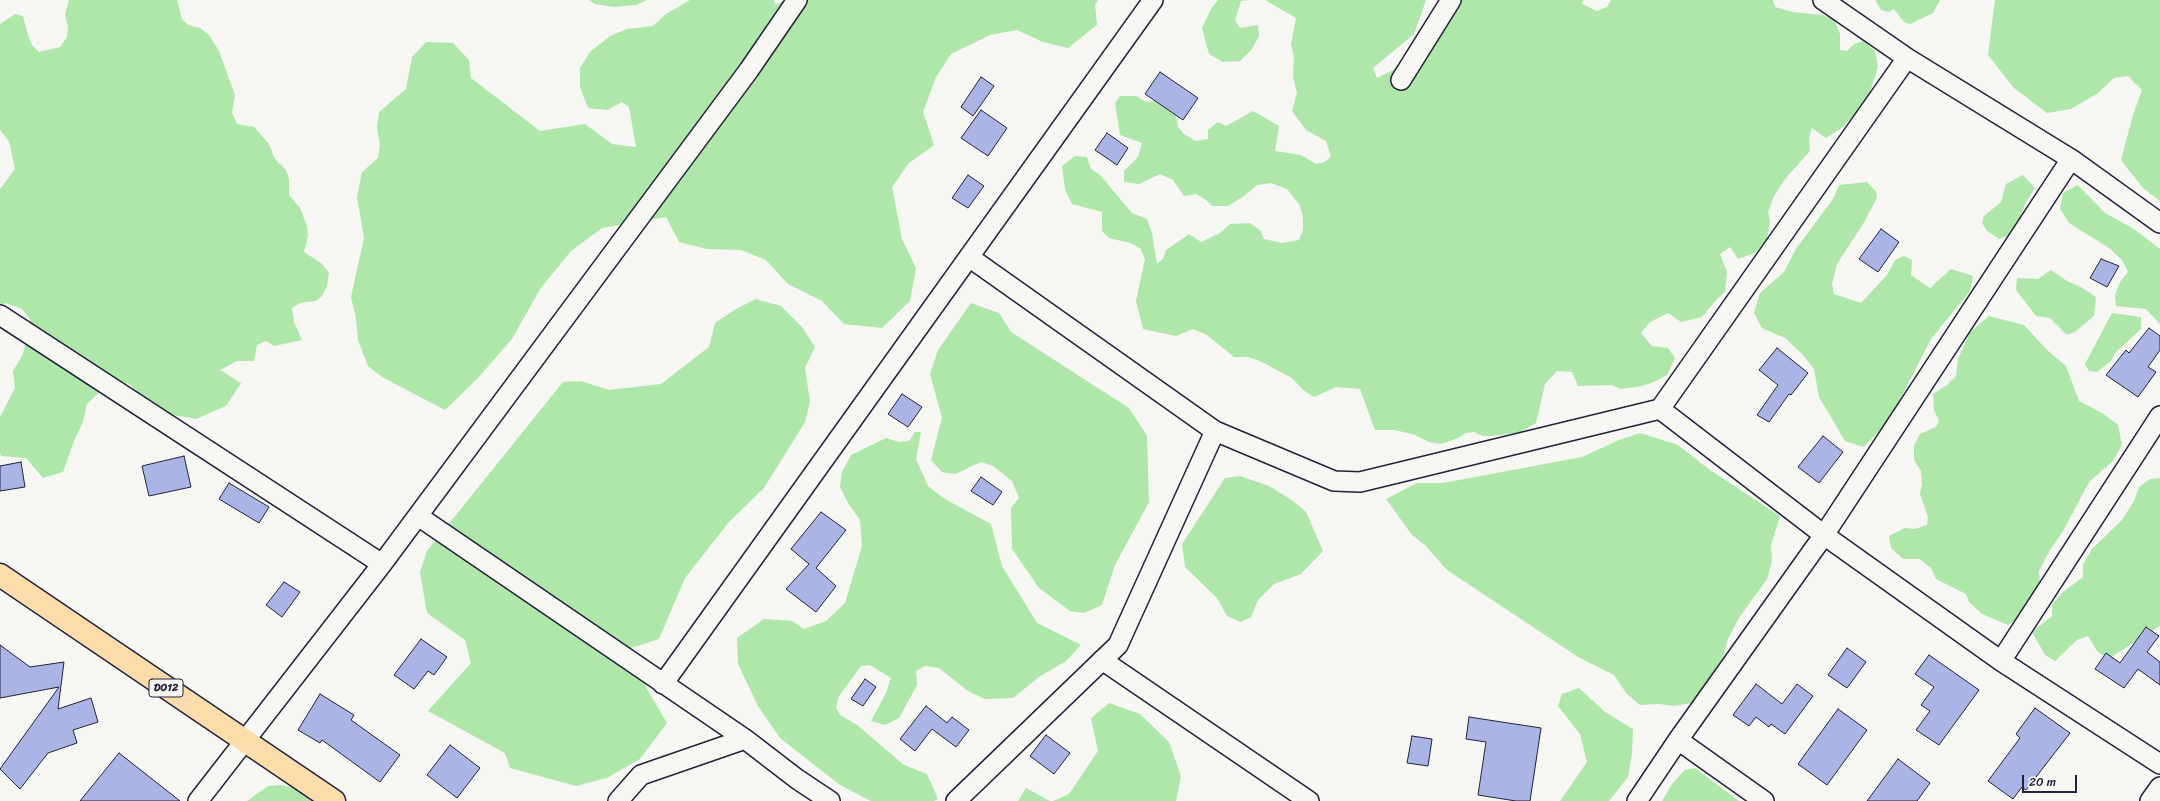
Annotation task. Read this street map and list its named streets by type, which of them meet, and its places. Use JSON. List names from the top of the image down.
{
  "streets": {
    "main road": ["D012"]
  },
  "scale_bar": "20 m"
}
